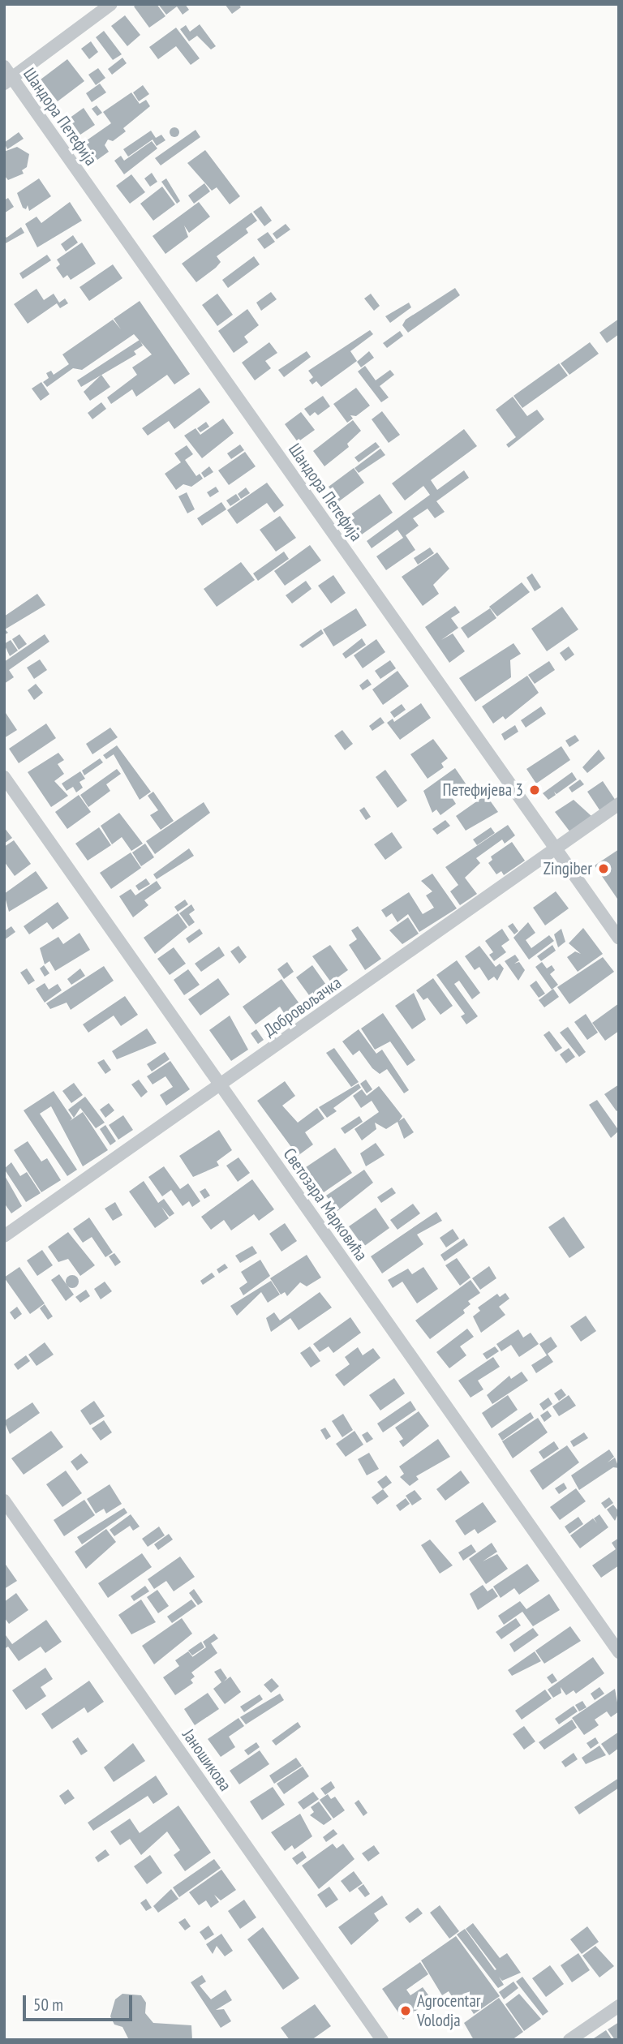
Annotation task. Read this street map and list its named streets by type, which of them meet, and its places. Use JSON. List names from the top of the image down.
{
  "streets": {
    "street": [
      "Шандора Петефија",
      "Добровољачка",
      "Светозара Марковића",
      "Јаношикова"
    ]
  },
  "crossings": [
    ["Шандора Петефија", "Добровољачка"],
    ["Добровољачка", "Светозара Марковића"]
  ],
  "places": ["Петефијева 3", "Zingiber", "Agrocentar Volodja"],
  "scale_bar": "50 m"
}
